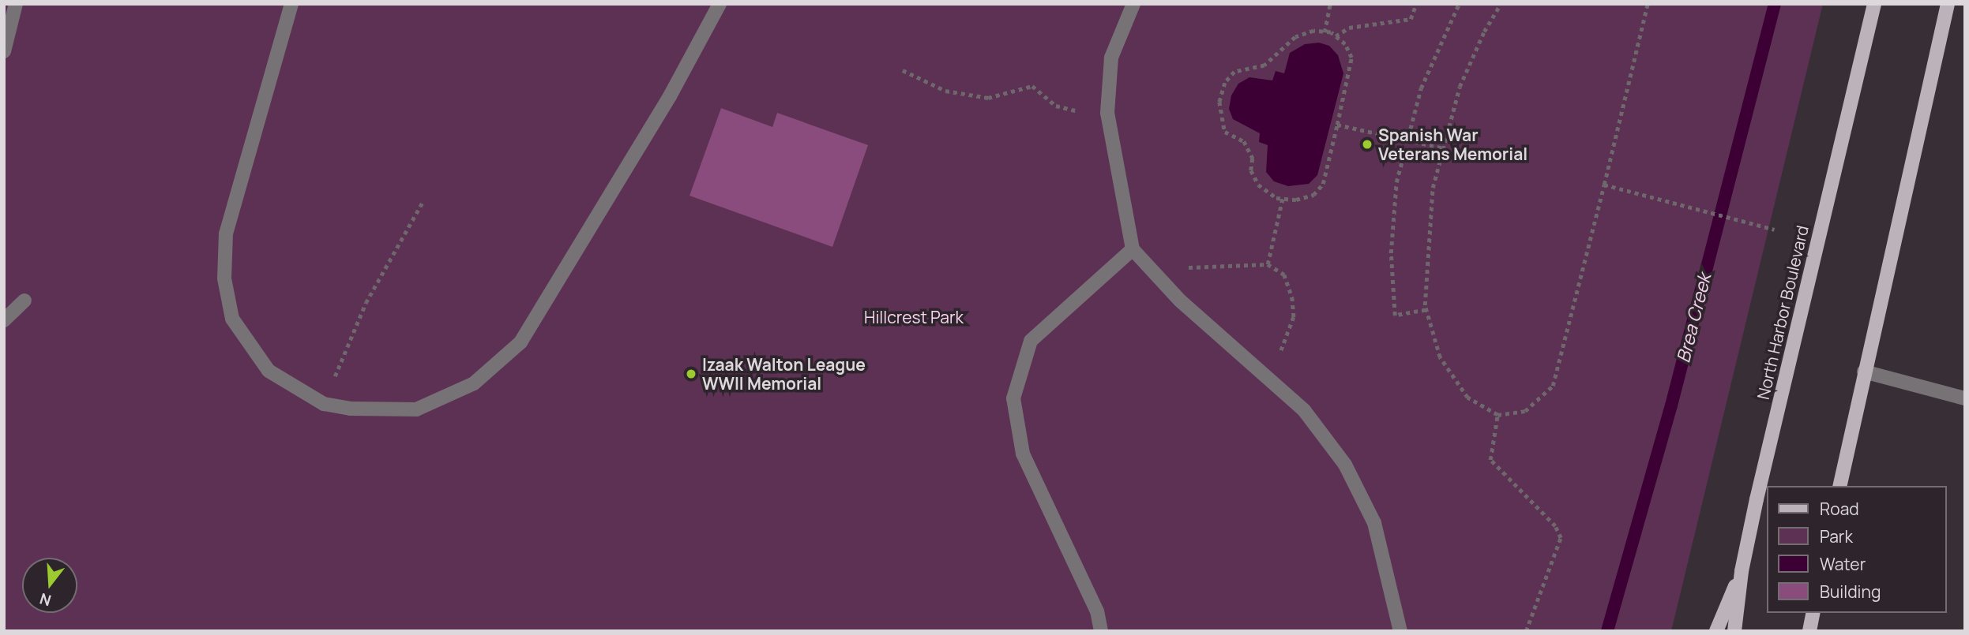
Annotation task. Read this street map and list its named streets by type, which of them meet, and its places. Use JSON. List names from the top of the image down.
{
  "streets": {
    "main road": ["North Harbor Boulevard"]
  },
  "water": ["Brea Creek"],
  "parks": ["Hillcrest Park"],
  "places": ["Spanish War Veterans Memorial", "Izaak Walton League WWII Memorial"],
  "legend": [
    "Road",
    "Park",
    "Water",
    "Building"
  ],
  "north": "bottom"
}
